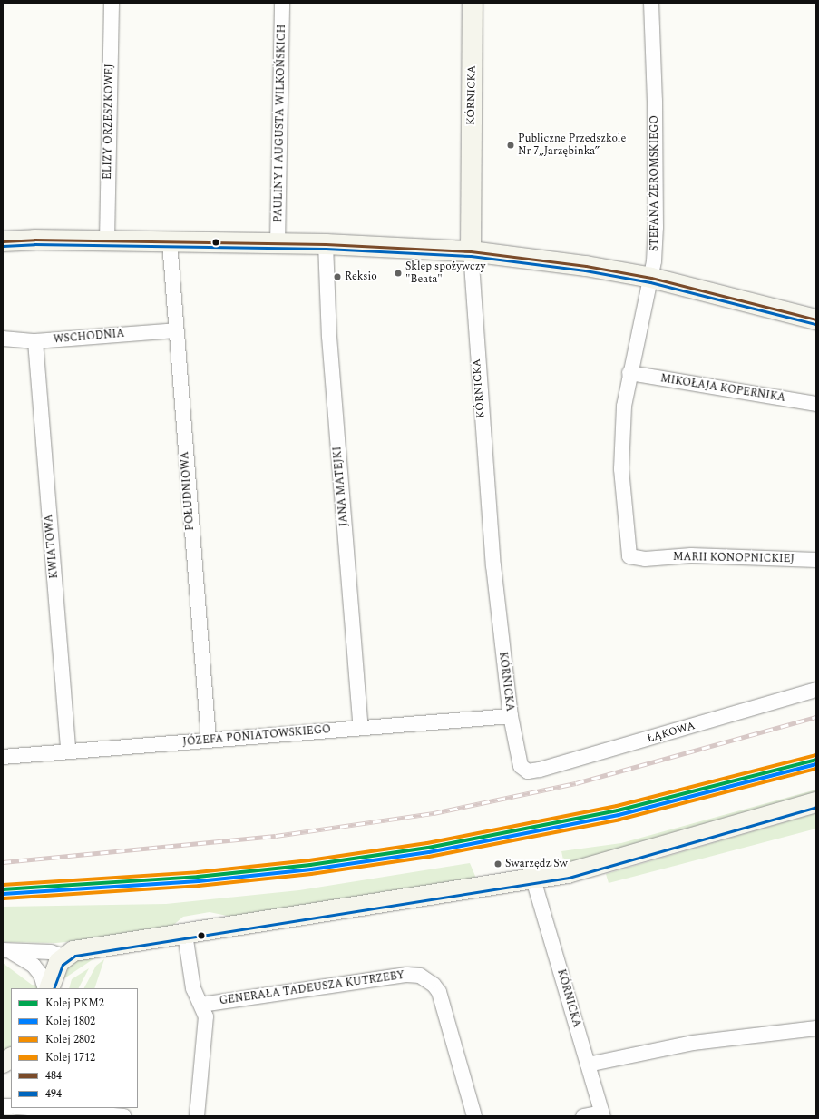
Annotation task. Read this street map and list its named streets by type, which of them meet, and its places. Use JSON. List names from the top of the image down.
{
  "streets": {
    "street": [
      "KÓRNICKA",
      "ELIZY ORZESZKOWEJ",
      "PAULINY I AUGUSTA WILKOŃSKICH",
      "STEFANA ŻEROMSKIEGO",
      "WSCHODNIA",
      "MIKOŁAJA KOPERNIKA",
      "JANA MATEJKI",
      "POŁUDNIOWA",
      "KWIATOWA",
      "MARII KONOPNICKIEJ",
      "ŁĄKOWA",
      "JÓZEFA PONIATOWSKIEGO",
      "GENERAŁA TADEUSZA KUTRZEBY"
    ]
  },
  "crossings": [
    ["KÓRNICKA", "ŁĄKOWA"],
    ["KÓRNICKA", "JÓZEFA PONIATOWSKIEGO"],
    ["STEFANA ŻEROMSKIEGO", "MIKOŁAJA KOPERNIKA"],
    ["STEFANA ŻEROMSKIEGO", "MARII KONOPNICKIEJ"],
    ["WSCHODNIA", "POŁUDNIOWA"],
    ["WSCHODNIA", "KWIATOWA"],
    ["JANA MATEJKI", "JÓZEFA PONIATOWSKIEGO"],
    ["POŁUDNIOWA", "JÓZEFA PONIATOWSKIEGO"],
    ["KWIATOWA", "JÓZEFA PONIATOWSKIEGO"]
  ],
  "places": [
    "Publiczne Przedszkole Nr 7„Jarzębinka”",
    "Sklep spożywczy \"Beata\"",
    "Reksio",
    "Swarzędz Sw"
  ],
  "lines": [
    "transit line 484",
    "transit line 494",
    "rail line 2802",
    "rail line PKM2",
    "rail line 1802",
    "rail line 1712"
  ],
  "legend": [
    "Kolej PKM2",
    "Kolej 1802",
    "Kolej 2802",
    "Kolej 1712",
    "484",
    "494"
  ]
}
